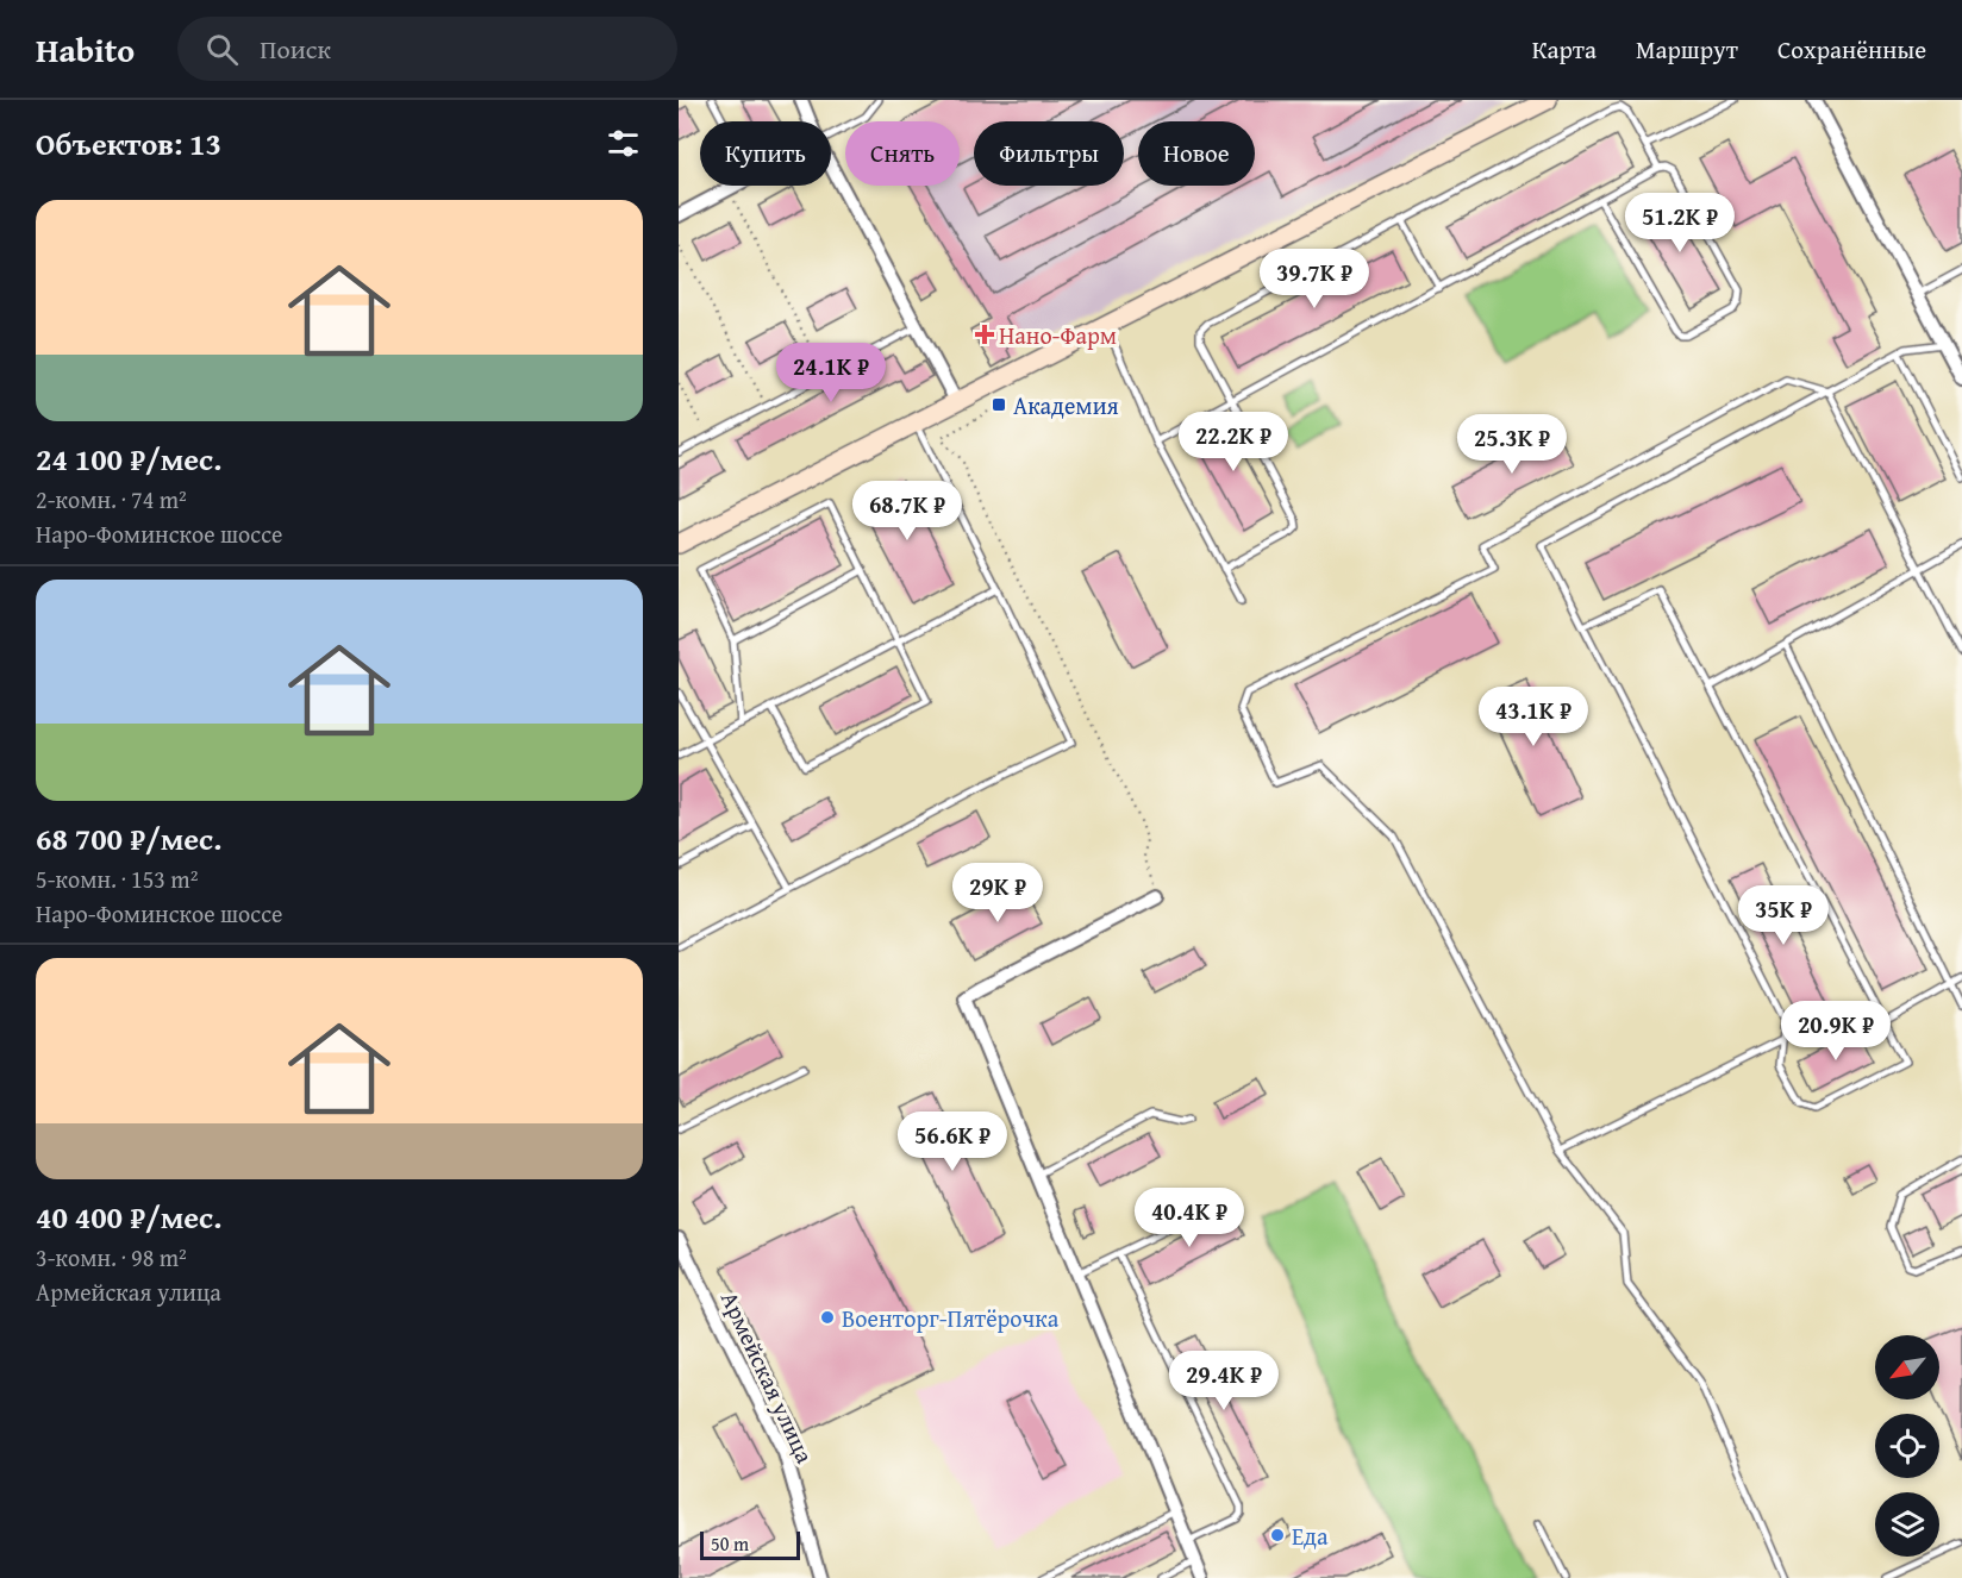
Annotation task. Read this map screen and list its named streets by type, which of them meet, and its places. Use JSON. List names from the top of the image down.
{
  "streets": {
    "street": ["Армейская улица"]
  },
  "places": {
    "health": ["Нано-Фарм"],
    "transit": ["Академия"],
    "other": ["Военторг-Пятёрочка", "Еда"]
  },
  "scale_bar": "50 m",
  "north": "bottom left",
  "page": {
    "header": "Habito",
    "search": "Поиск",
    "nav": ["Карта", "Маршрут", "Сохранённые"],
    "heading": "Объектов: 13",
    "chip": [
      "Купить",
      "Снять",
      "Фильтры",
      "Новое"
    ],
    "list": [
      {
        "name": "24 100 ₽/мес.",
        "note": "2-комн. · 74 m² · Наро-Фоминское шоссе"
      },
      {
        "name": "68 700 ₽/мес.",
        "note": "5-комн. · 153 m² · Наро-Фоминское шоссе"
      },
      {
        "name": "40 400 ₽/мес.",
        "note": "3-комн. · 98 m² · Армейская улица"
      }
    ],
    "price": [
      "51.2K ₽",
      "39.7K ₽",
      "24.1K ₽",
      "22.2K ₽",
      "25.3K ₽",
      "68.7K ₽",
      "43.1K ₽",
      "29K ₽",
      "35K ₽",
      "20.9K ₽",
      "56.6K ₽",
      "40.4K ₽",
      "29.4K ₽"
    ],
    "scale": "50 m"
  }
}
